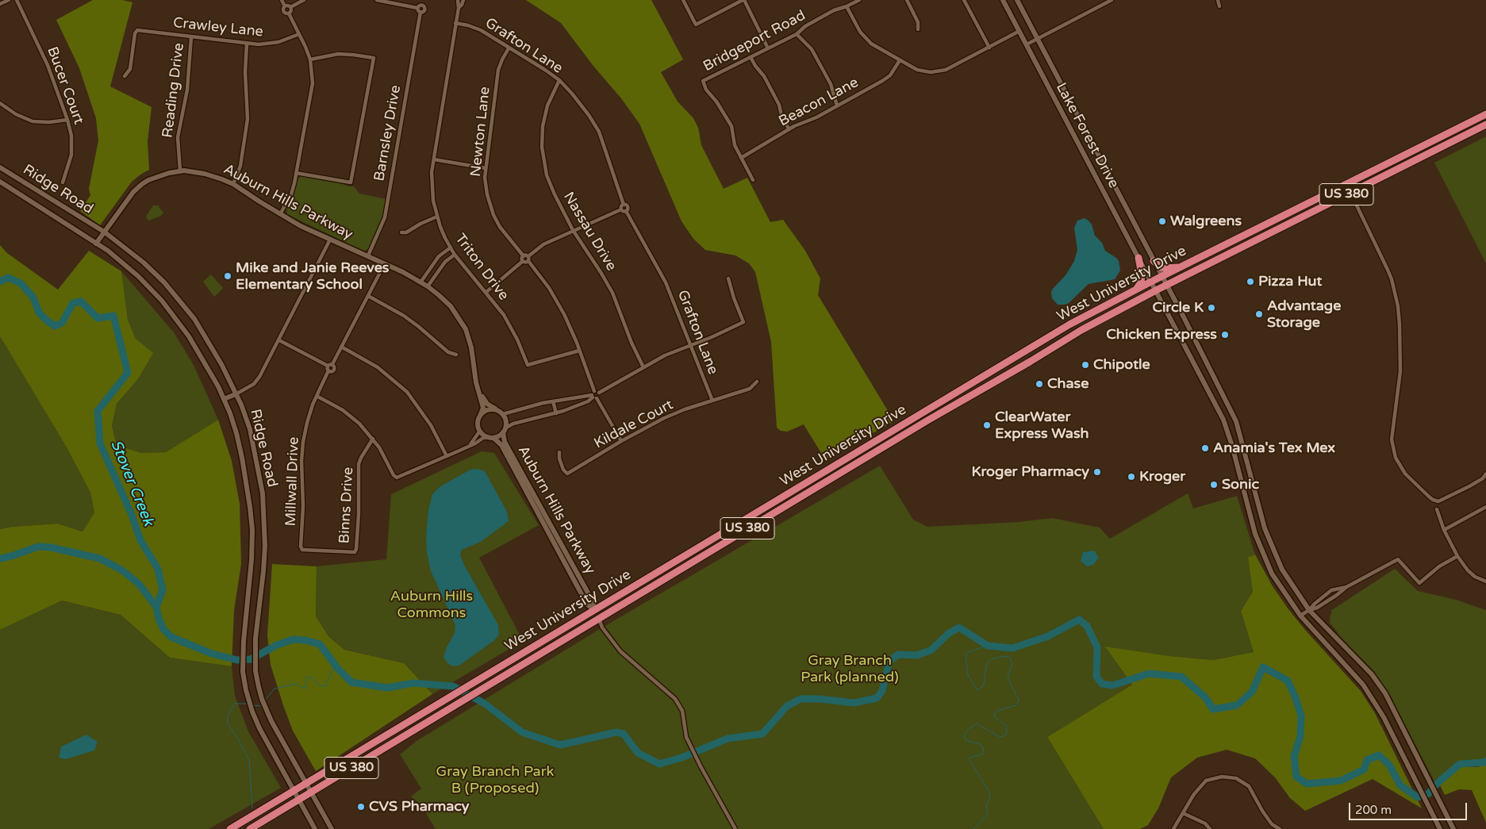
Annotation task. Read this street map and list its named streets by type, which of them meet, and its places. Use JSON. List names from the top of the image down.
{
  "streets": {
    "highway": ["US 380", "West University Drive"],
    "street": [
      "Crawley Lane",
      "Bridgeport Road",
      "Grafton Lane",
      "Bucer Court",
      "Reading Drive",
      "Beacon Lane",
      "Newton Lane",
      "Barnsley Drive",
      "Lake Forest Drive",
      "Ridge Road",
      "Auburn Hills Parkway",
      "Nassau Drive",
      "Triton Drive",
      "Kildale Court",
      "Millwall Drive",
      "Binns Drive"
    ]
  },
  "crossings": [
    ["Crawley Lane", "Reading Drive"],
    ["Bridgeport Road", "Beacon Lane"],
    ["Grafton Lane", "Newton Lane"],
    ["Grafton Lane", "Nassau Drive"],
    ["Grafton Lane", "Triton Drive"],
    ["Grafton Lane", "Kildale Court"],
    ["Reading Drive", "Auburn Hills Parkway"],
    ["Barnsley Drive", "Auburn Hills Parkway"],
    ["Lake Forest Drive", "West University Drive"],
    ["Ridge Road", "Auburn Hills Parkway"],
    ["Ridge Road", "West University Drive"],
    ["Auburn Hills Parkway", "West University Drive"],
    ["Auburn Hills Parkway", "Millwall Drive"],
    ["Millwall Drive", "Binns Drive"]
  ],
  "water": ["Stover Creek"],
  "parks": ["Auburn Hills Commons", "Gray Branch Park (planned)", "Gray Branch Park B (Proposed)"],
  "places": [
    "Walgreens",
    "Mike and Janie Reeves Elementary School",
    "Pizza Hut",
    "Circle K",
    "Advantage Storage",
    "Chicken Express",
    "Chipotle",
    "Chase",
    "ClearWater Express Wash",
    "Anamia's Tex Mex",
    "Kroger Pharmacy",
    "Kroger",
    "Sonic",
    "CVS Pharmacy"
  ],
  "scale_bar": "200 m"
}
